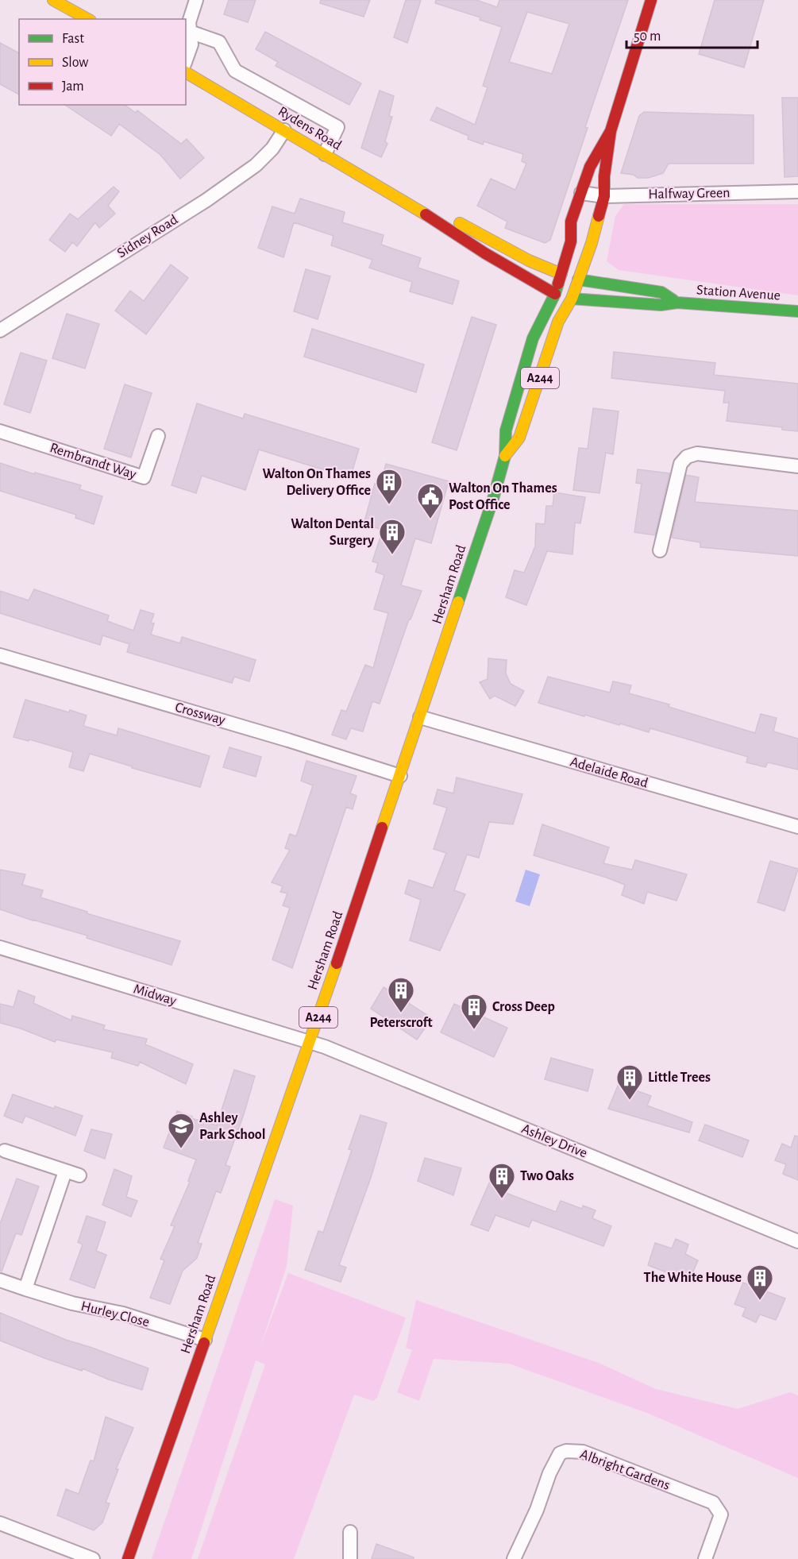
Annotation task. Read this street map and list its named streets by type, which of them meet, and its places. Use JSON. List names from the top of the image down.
{
  "streets": {
    "main road": [
      "Rydens Road",
      "Station Avenue",
      "A244",
      "Hersham Road"
    ],
    "street": [
      "Halfway Green",
      "Sidney Road",
      "Rembrandt Way",
      "Crossway",
      "Adelaide Road",
      "Midway",
      "Ashley Drive",
      "Hurley Close",
      "Albright Gardens"
    ]
  },
  "crossings": [
    ["Rydens Road", "Sidney Road"],
    ["Rydens Road", "Station Avenue"],
    ["Rydens Road", "Hersham Road"],
    ["Halfway Green", "Hersham Road"],
    ["Station Avenue", "Hersham Road"],
    ["Hersham Road", "Crossway"],
    ["Hersham Road", "Adelaide Road"],
    ["Hersham Road", "Midway"],
    ["Hersham Road", "Ashley Drive"],
    ["Hersham Road", "Hurley Close"],
    ["Midway", "Ashley Drive"]
  ],
  "places": {
    "building": [
      "Walton On Thames Delivery Office",
      "Walton Dental Surgery",
      "Peterscroft",
      "Cross Deep",
      "Little Trees",
      "Two Oaks",
      "The White House"
    ],
    "public building": ["Walton On Thames Post Office"],
    "school or university": ["Ashley Park School"]
  },
  "legend": ["Fast", "Slow", "Jam"],
  "scale_bar": "50 m"
}
